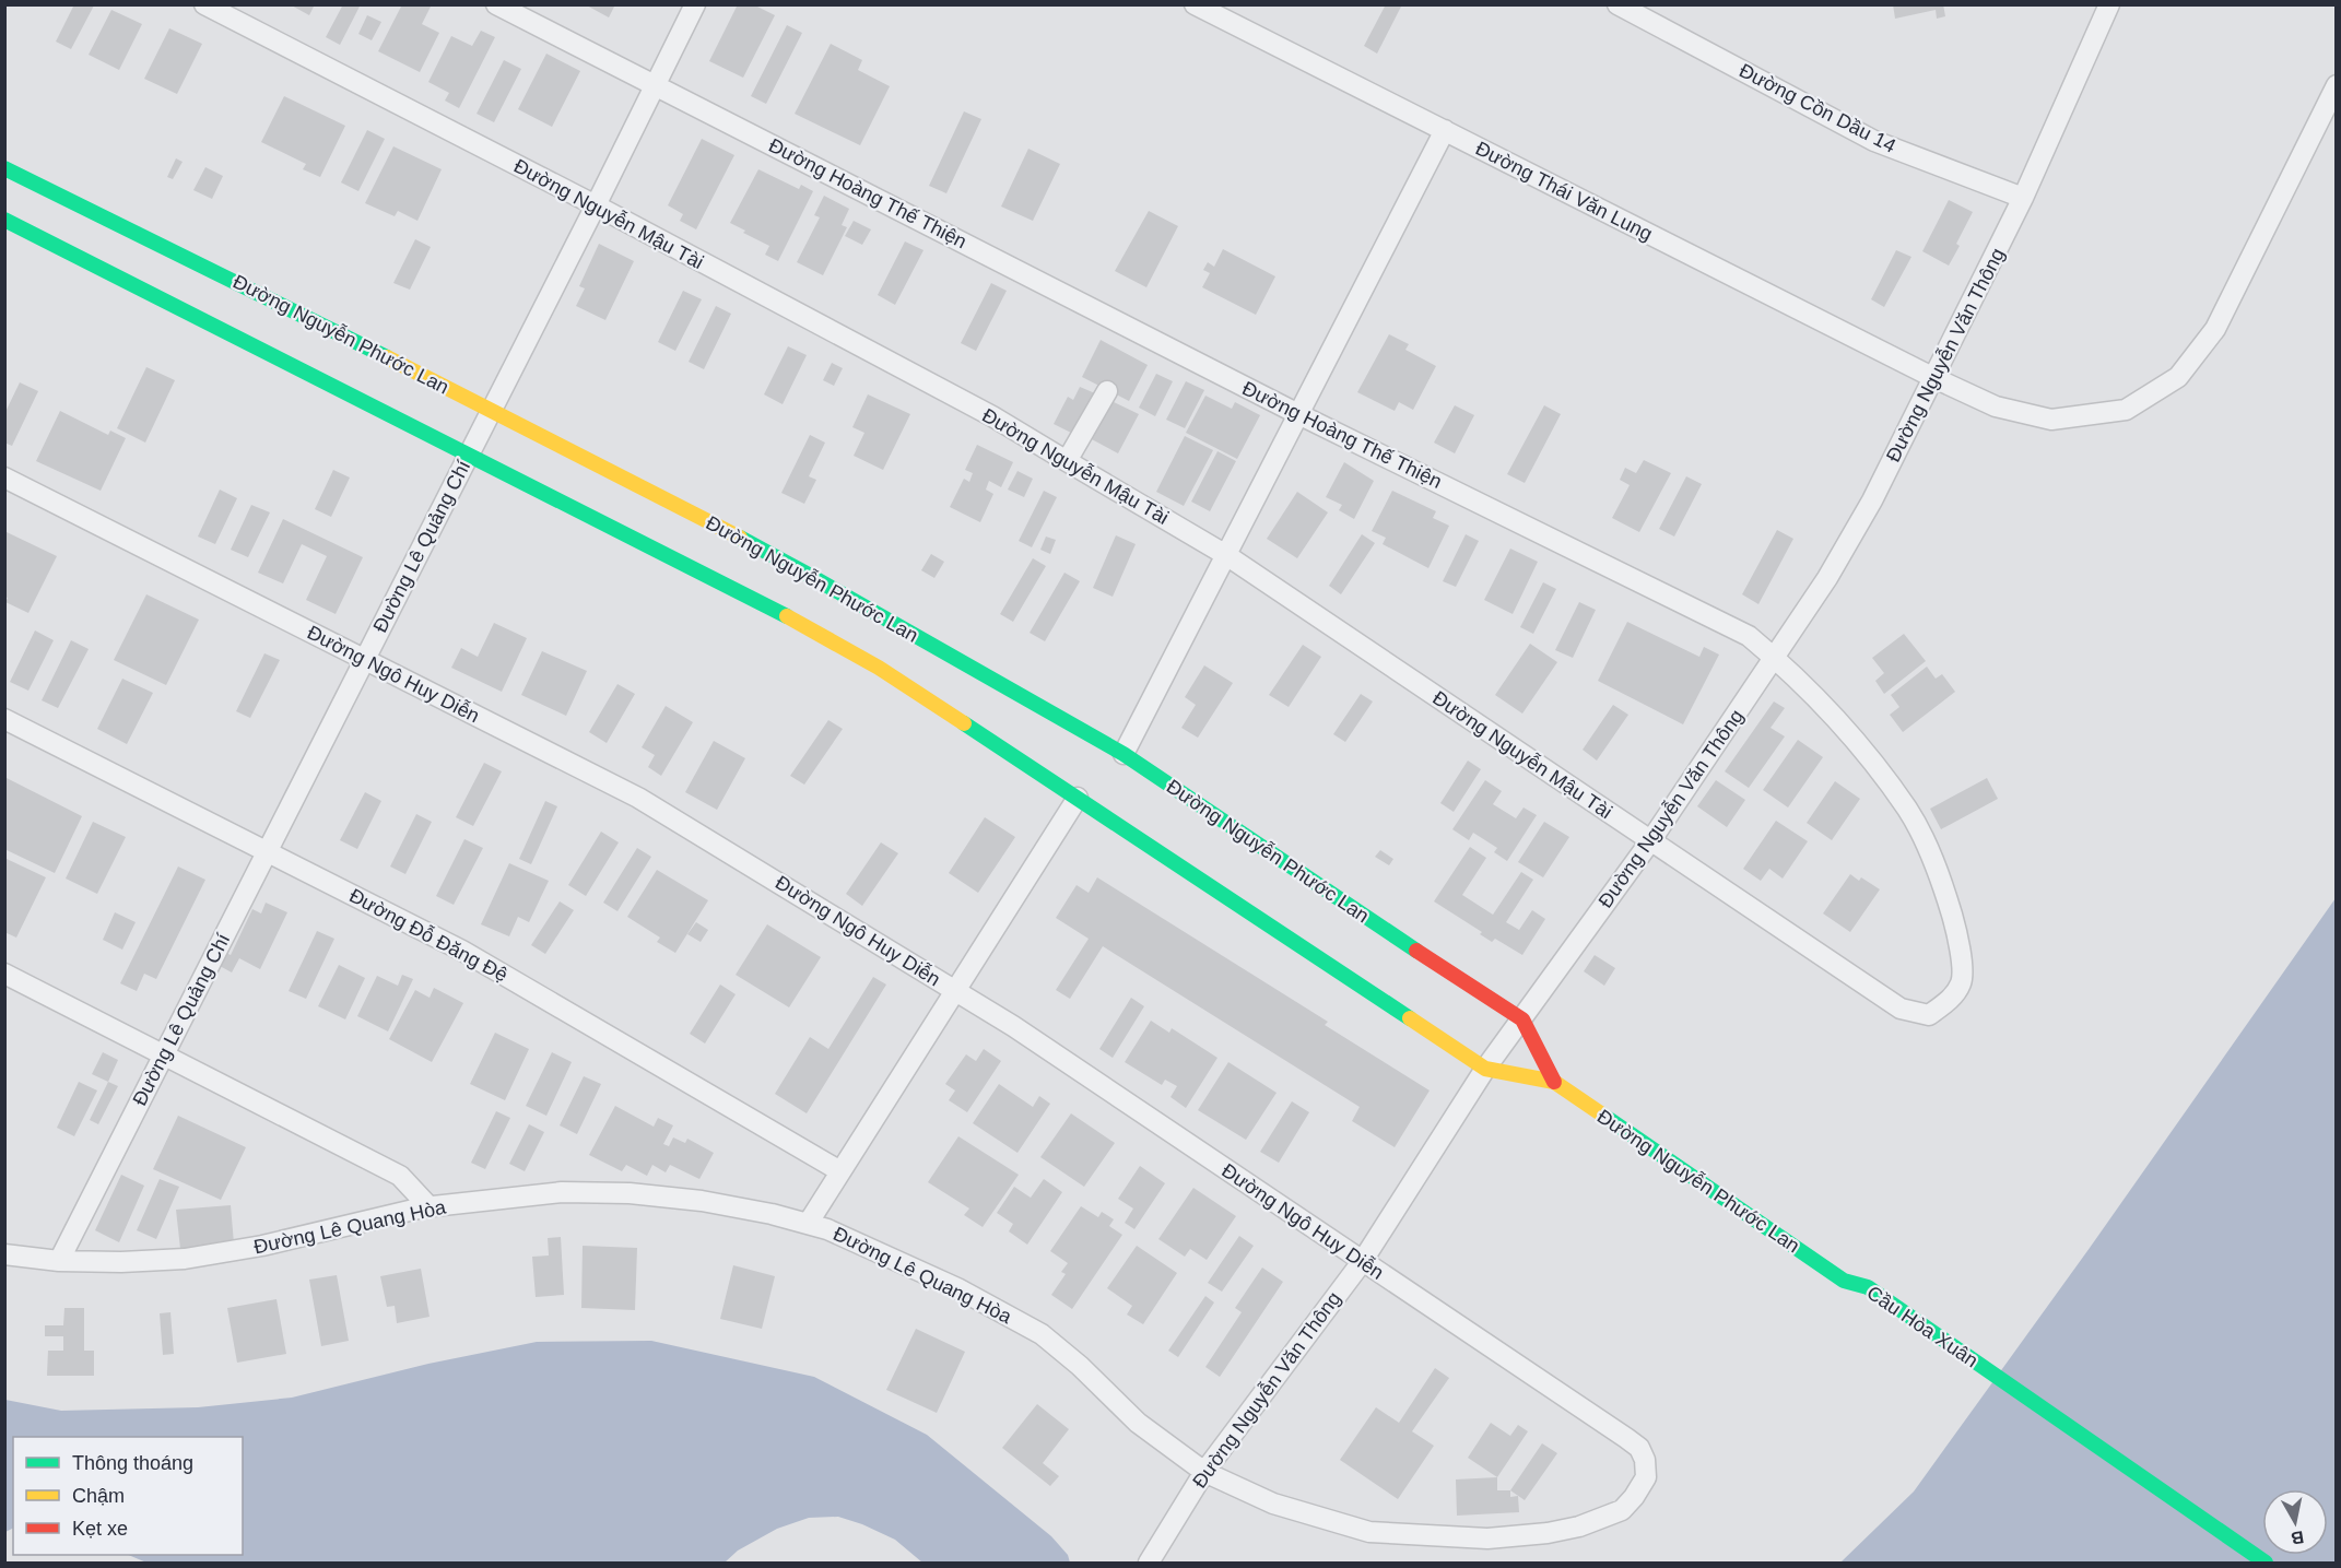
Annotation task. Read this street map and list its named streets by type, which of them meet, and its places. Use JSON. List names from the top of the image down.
{
  "streets": {
    "main road": ["Đường Nguyễn Phước Lan", "Cầu Hòa Xuân"],
    "street": [
      "Đường Cồn Dầu 14",
      "Đường Thái Văn Lung",
      "Đường Hoàng Thế Thiện",
      "Đường Nguyễn Mậu Tài",
      "Đường Nguyễn Văn Thông",
      "Đường Lê Quảng Chí",
      "Đường Ngô Huy Diễn",
      "Đường Đỗ Đăng Đệ",
      "Đường Lê Quang Hòa"
    ]
  },
  "crossings": [
    ["Đường Cồn Dầu 14", "Đường Nguyễn Văn Thông"],
    ["Đường Thái Văn Lung", "Đường Nguyễn Văn Thông"],
    ["Đường Hoàng Thế Thiện", "Đường Nguyễn Mậu Tài"],
    ["Đường Hoàng Thế Thiện", "Đường Nguyễn Văn Thông"],
    ["Đường Hoàng Thế Thiện", "Đường Lê Quảng Chí"],
    ["Đường Nguyễn Mậu Tài", "Đường Nguyễn Văn Thông"],
    ["Đường Nguyễn Mậu Tài", "Đường Lê Quảng Chí"],
    ["Đường Nguyễn Phước Lan", "Đường Nguyễn Văn Thông"],
    ["Đường Nguyễn Phước Lan", "Đường Lê Quảng Chí"],
    ["Đường Nguyễn Phước Lan", "Cầu Hòa Xuân"],
    ["Đường Nguyễn Văn Thông", "Đường Ngô Huy Diễn"],
    ["Đường Nguyễn Văn Thông", "Đường Lê Quang Hòa"],
    ["Đường Lê Quảng Chí", "Đường Ngô Huy Diễn"],
    ["Đường Lê Quảng Chí", "Đường Đỗ Đăng Đệ"],
    ["Đường Lê Quảng Chí", "Đường Lê Quang Hòa"],
    ["Đường Ngô Huy Diễn", "Đường Lê Quang Hòa"]
  ],
  "legend": ["Thông thoáng", "Chậm", "Kẹt xe"],
  "north": "bottom"
}
